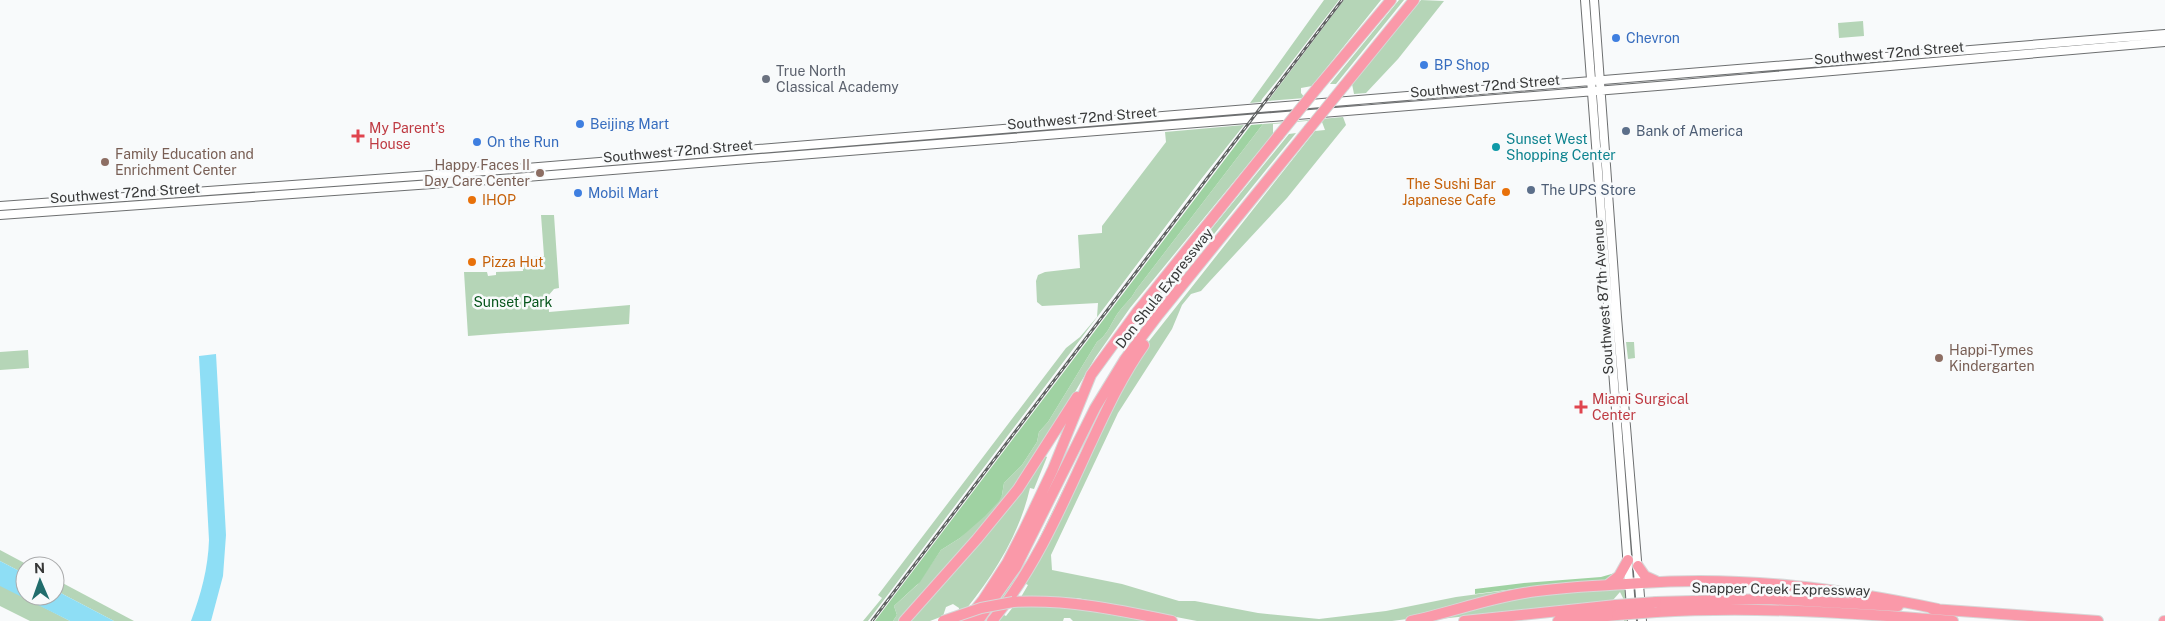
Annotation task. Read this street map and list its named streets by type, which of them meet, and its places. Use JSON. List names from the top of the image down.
{
  "streets": {
    "highway": ["Don Shula Expressway", "Snapper Creek Expressway"],
    "main road": ["Southwest 72nd Street", "Southwest 87th Avenue"]
  },
  "crossings": [
    ["Southwest 72nd Street", "Southwest 87th Avenue"]
  ],
  "parks": ["Sunset Park"],
  "places": {
    "other": [
      "Chevron",
      "BP Shop",
      "True North Classical Academy",
      "Beijing Mart",
      "Bank of America",
      "On the Run",
      "Sunset West Shopping Center",
      "Family Education and Enrichment Center",
      "Happy Faces II Day Care Center",
      "The UPS Store",
      "The Sushi Bar Japanese Cafe",
      "Mobil Mart",
      "IHOP",
      "Pizza Hut",
      "Happi-Tymes Kindergarten"
    ],
    "health": ["My Parent’s House", "Miami Surgical Center"]
  },
  "north": "top"
}
